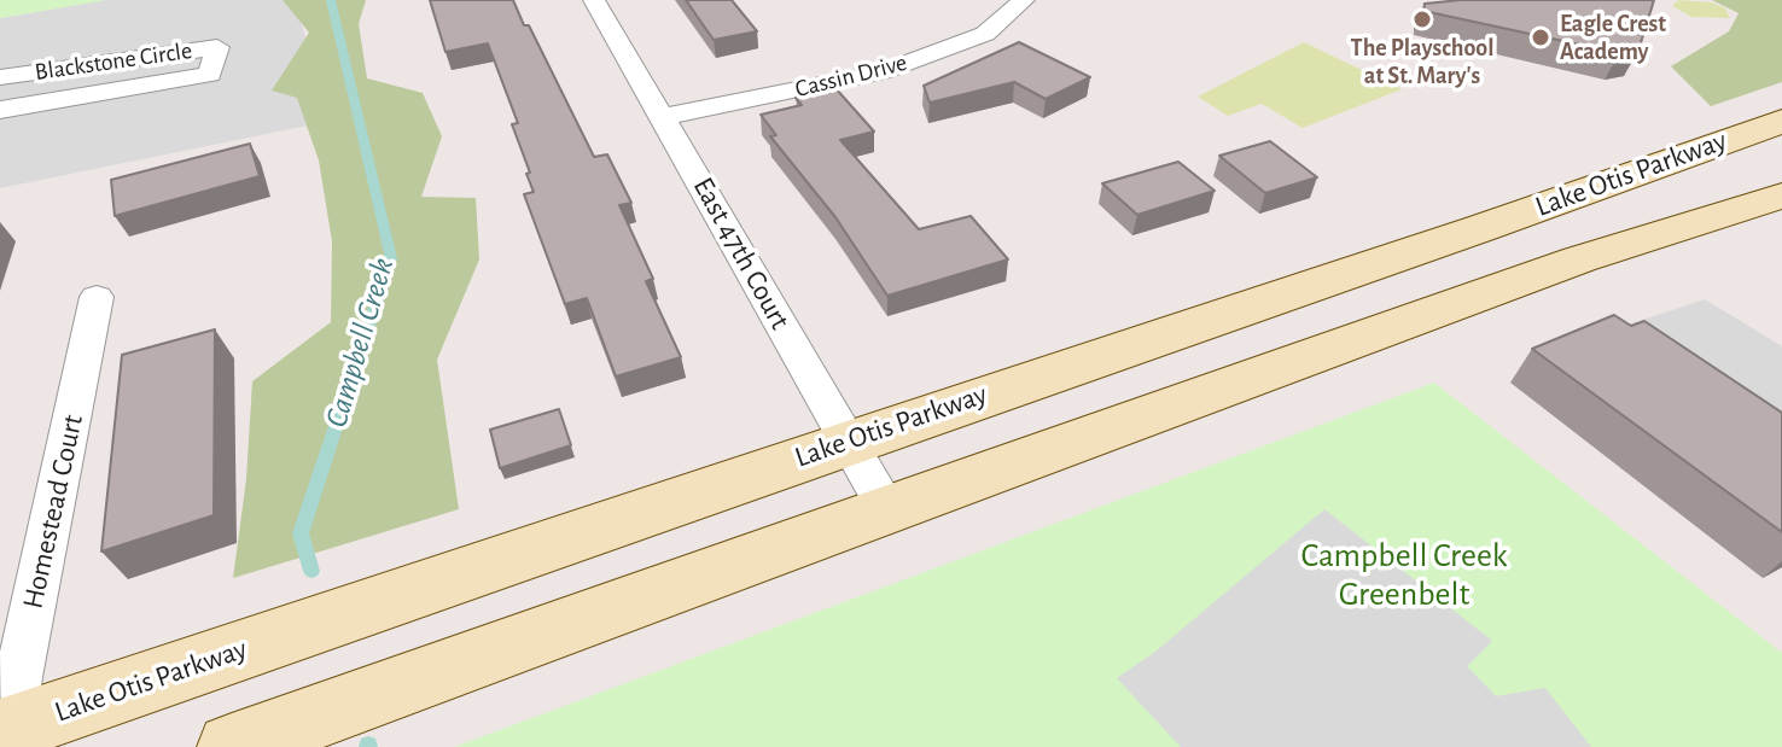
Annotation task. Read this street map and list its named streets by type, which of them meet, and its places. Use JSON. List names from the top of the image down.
{
  "streets": {
    "main road": ["Lake Otis Parkway"],
    "street": [
      "Blackstone Circle",
      "Cassin Drive",
      "East 47th Court",
      "Homestead Court"
    ]
  },
  "crossings": [
    ["Cassin Drive", "East 47th Court"],
    ["Lake Otis Parkway", "East 47th Court"],
    ["Lake Otis Parkway", "Homestead Court"]
  ],
  "water": ["Campbell Creek"],
  "parks": ["Campbell Creek Greenbelt"],
  "places": ["The Playschool at St. Mary's", "Eagle Crest Academy"]
}
